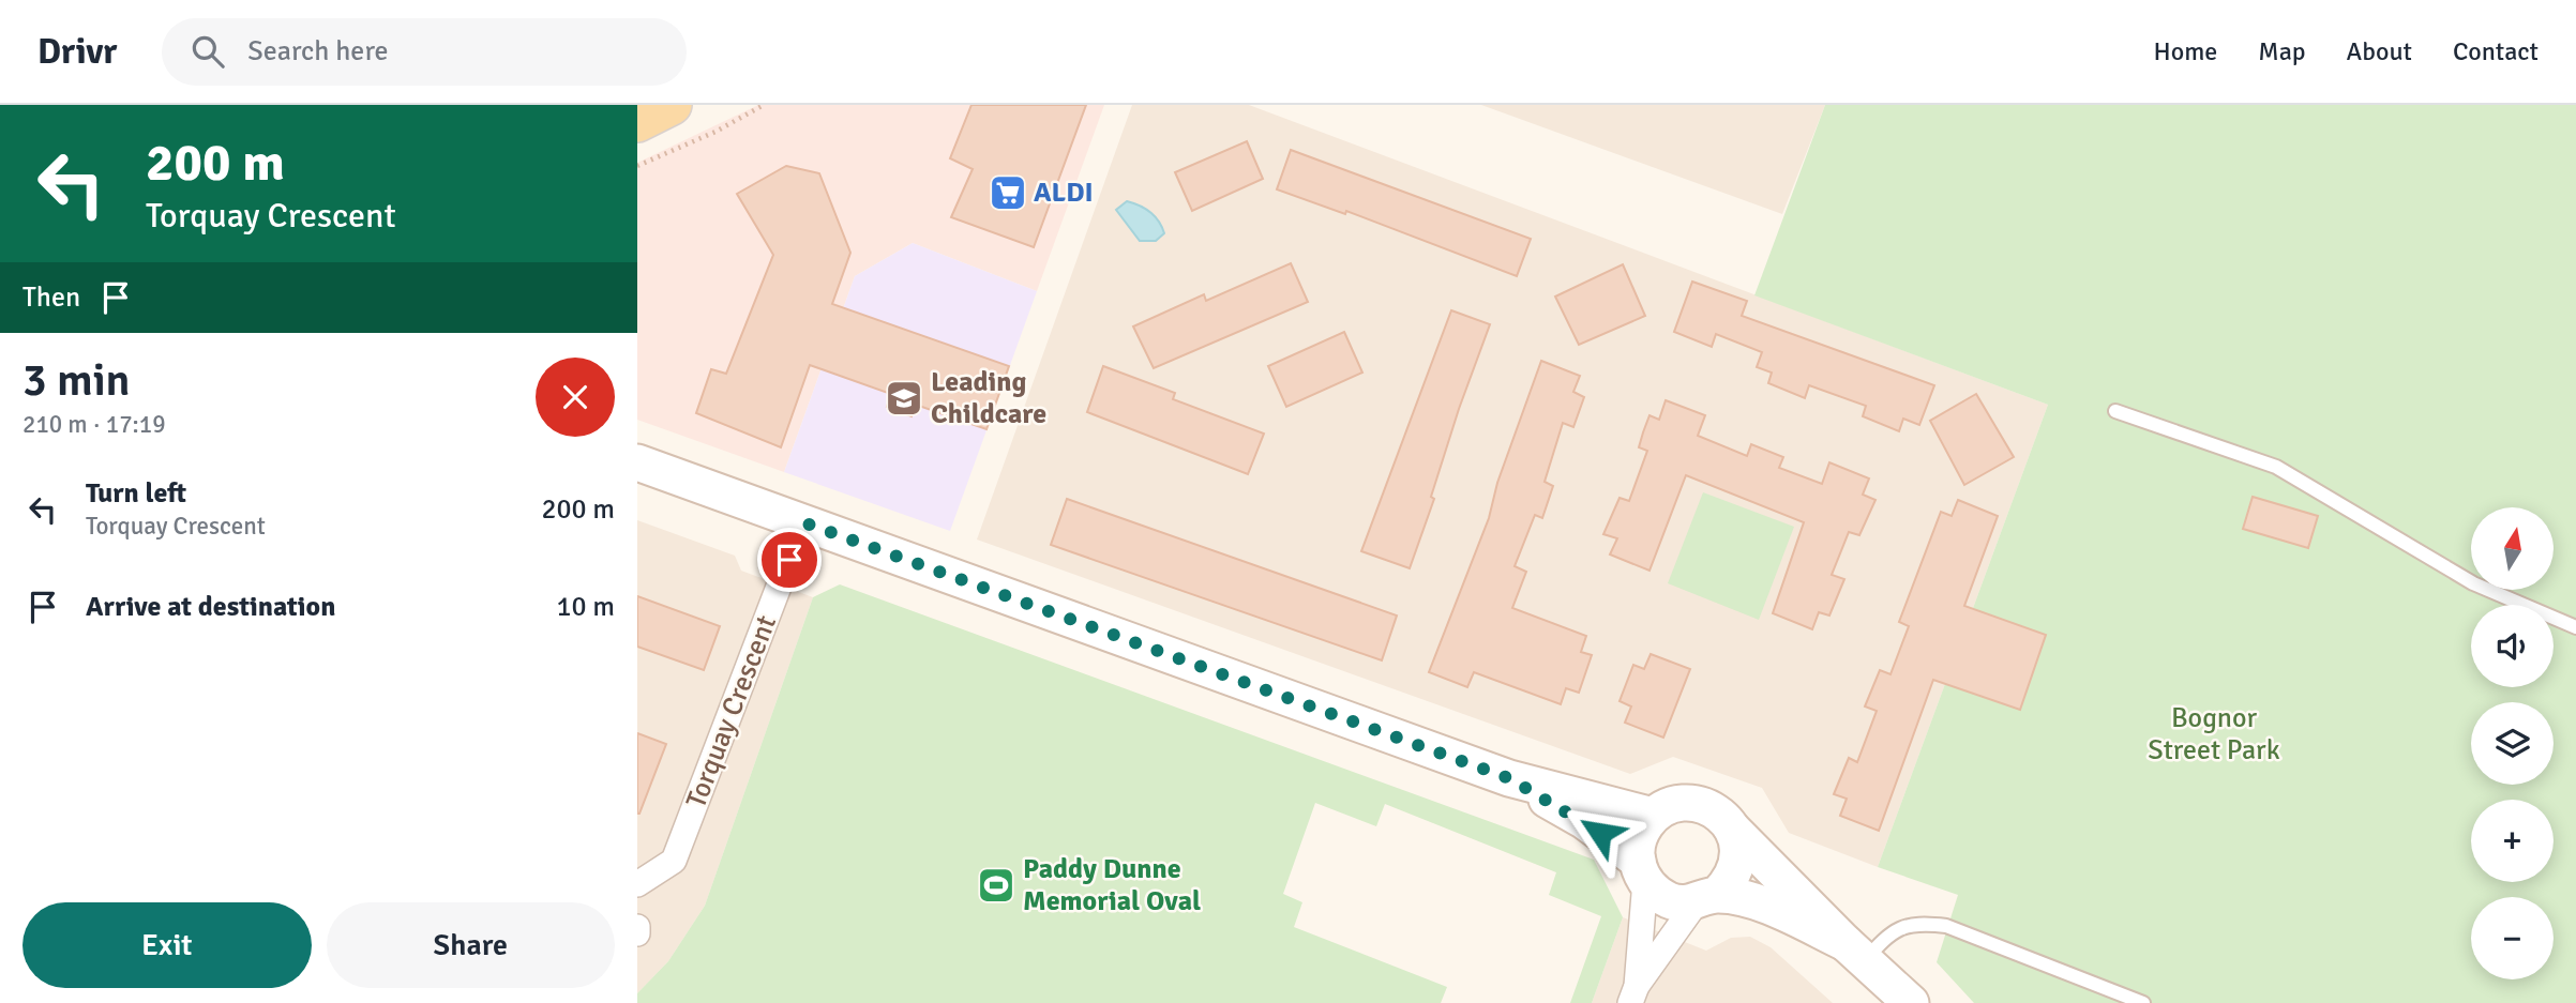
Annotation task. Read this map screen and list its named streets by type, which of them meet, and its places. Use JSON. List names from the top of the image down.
{
  "streets": {
    "street": ["Torquay Crescent"]
  },
  "parks": ["Bognor Street Park"],
  "places": {
    "supermarket": ["ALDI"],
    "school or university": ["Leading Childcare"],
    "sports": ["Paddy Dunne Memorial Oval"]
  },
  "north": "top",
  "page": {
    "header": "Drivr",
    "search": "Search here",
    "nav": [
      "Home",
      "Map",
      "About",
      "Contact"
    ],
    "turn": ["200 m", "Torquay Crescent"],
    "then": "Then",
    "heading": ["3 min", "210 m · 17:19"],
    "list": [
      {
        "name": "Turn left",
        "note": "Torquay Crescent",
        "value": "200 m"
      },
      {
        "name": "Arrive at destination",
        "value": "10 m"
      }
    ],
    "map_buttons": ["+", "−"],
    "buttons": ["Exit", "Share"]
  }
}
